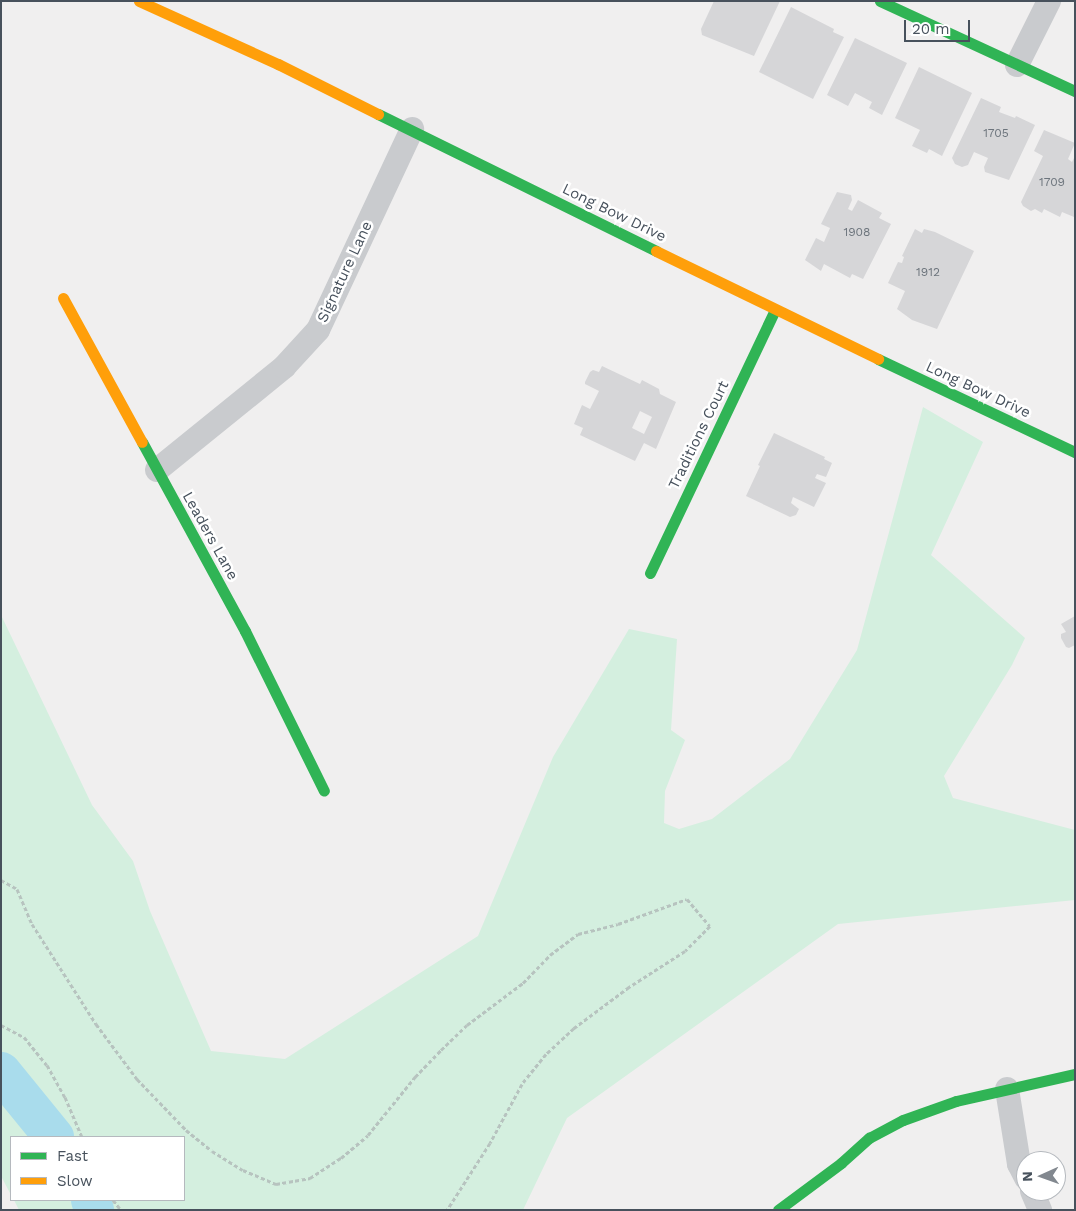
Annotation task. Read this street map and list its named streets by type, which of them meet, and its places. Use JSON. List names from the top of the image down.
{
  "streets": {
    "street": [
      "Long Bow Drive",
      "Signature Lane",
      "Traditions Court",
      "Leaders Lane"
    ]
  },
  "crossings": [
    ["Long Bow Drive", "Signature Lane"],
    ["Long Bow Drive", "Traditions Court"],
    ["Signature Lane", "Leaders Lane"]
  ],
  "house_numbers": [
    "1705",
    "1709",
    "1908",
    "1912"
  ],
  "legend": ["Fast", "Slow"],
  "scale_bar": "20 m",
  "north": "left"
}
